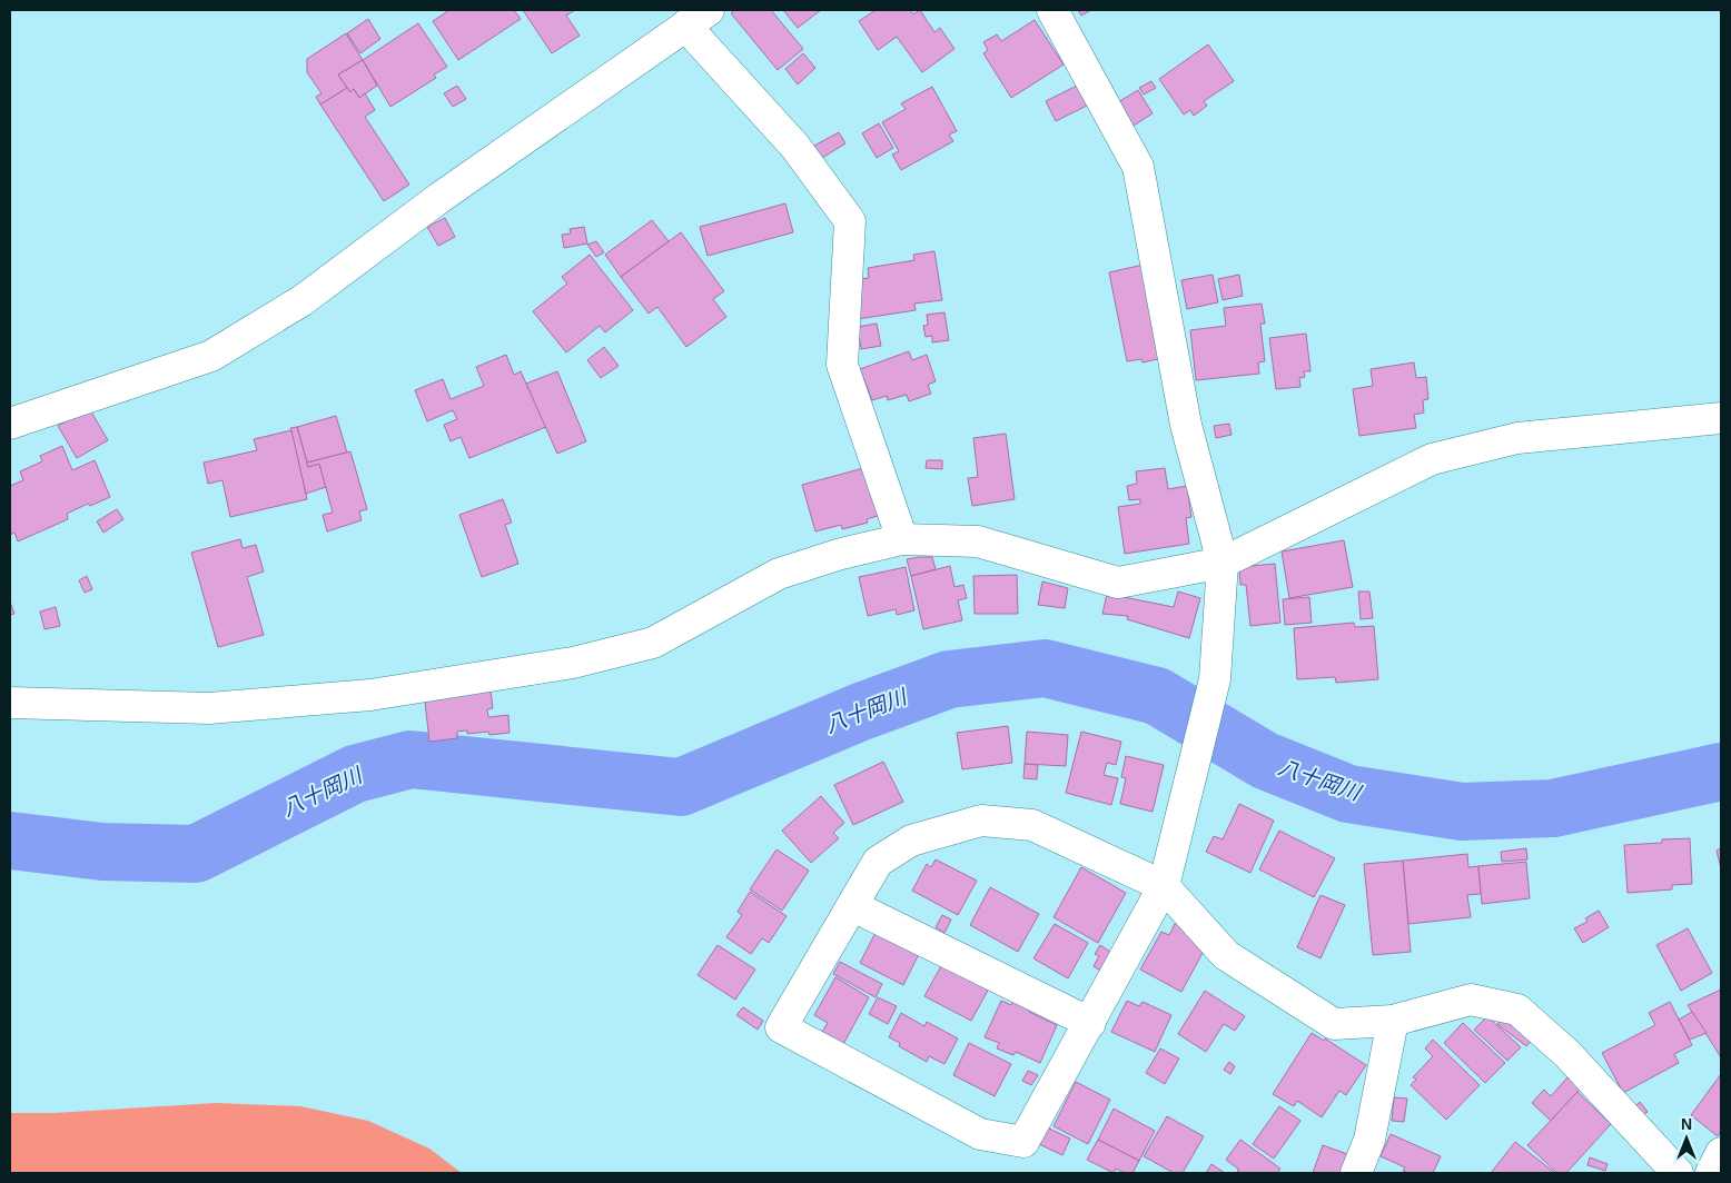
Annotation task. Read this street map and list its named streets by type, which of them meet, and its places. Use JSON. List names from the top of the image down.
{
  "water": ["八十岡川"],
  "north": "top"
}
